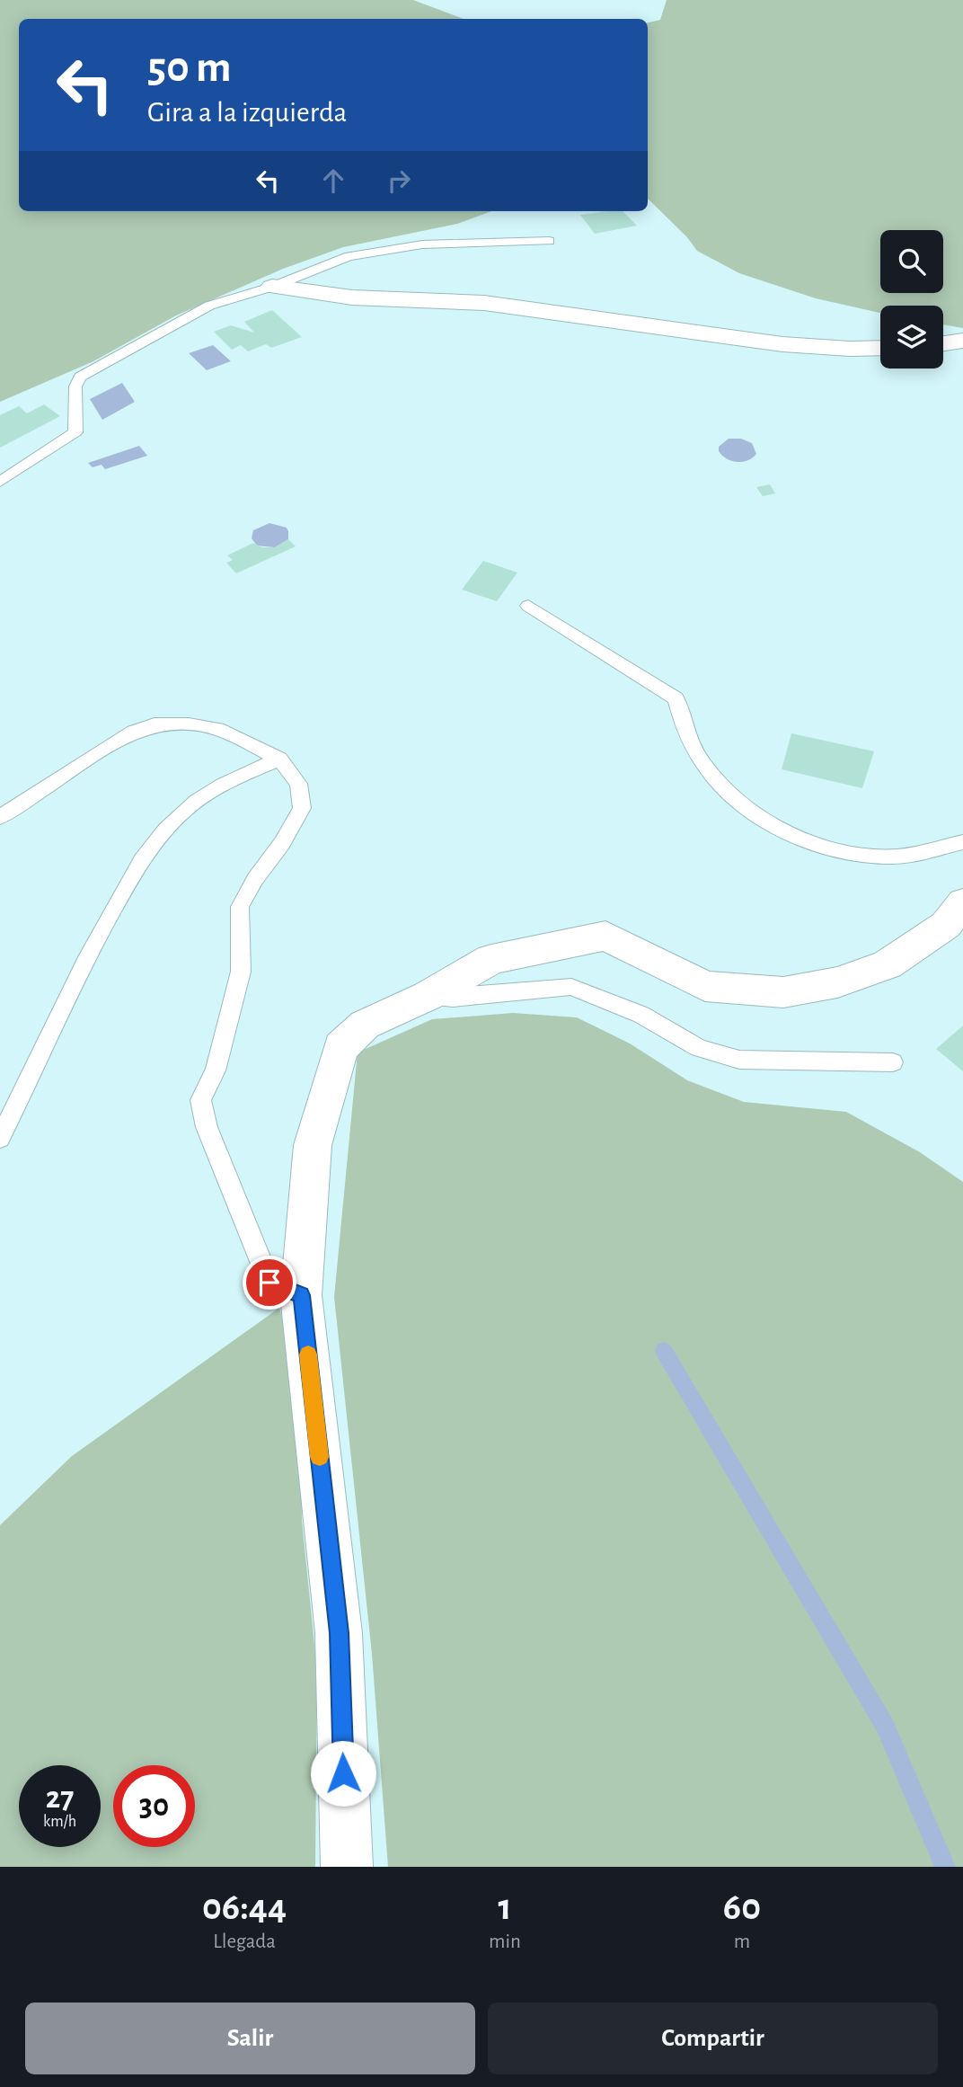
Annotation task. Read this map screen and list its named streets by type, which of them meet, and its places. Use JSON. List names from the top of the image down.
{
  "page": {
    "turn": ["50 m", "Gira a la izquierda"],
    "speed": "27 km/h",
    "limit": "30",
    "eta": [
      "06:44",
      "Llegada",
      "1",
      "min",
      "60",
      "m"
    ],
    "buttons": ["Salir", "Compartir"]
  }
}
